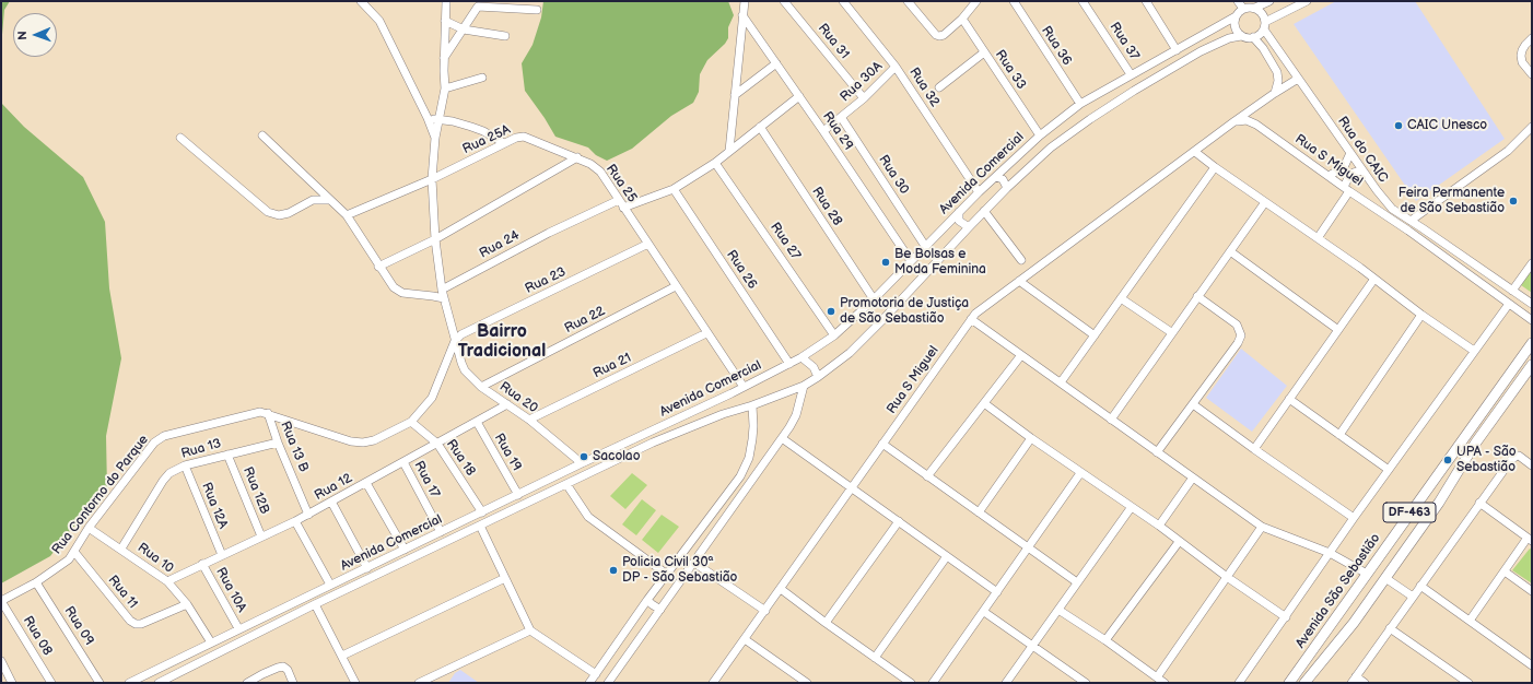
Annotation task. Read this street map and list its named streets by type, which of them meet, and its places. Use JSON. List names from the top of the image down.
{
  "streets": {
    "main road": ["DF-463", "Avenida São Sebastião"],
    "street": [
      "Rua 31",
      "Rua 37",
      "Rua 36",
      "Rua 33",
      "Rua 30A",
      "Rua 32",
      "Rua 29",
      "Rua 25A",
      "Rua do CAIC",
      "Rua S Miguel",
      "Avenida Comercial",
      "Rua 30",
      "Rua 25",
      "Rua 28",
      "Rua 27",
      "Rua 24",
      "Rua 26",
      "Rua 23",
      "Rua 22",
      "Rua 21",
      "Rua 20",
      "Rua 13 B",
      "Rua 13",
      "Rua 19",
      "Rua 18",
      "Rua 17",
      "Rua 12",
      "Rua 12B",
      "Rua Contorno do Parque",
      "Rua 12A",
      "Rua 10",
      "Rua 10A",
      "Rua 11",
      "Rua 09",
      "Rua 08"
    ]
  },
  "crossings": [
    ["Rua 31", "Rua 30A"],
    ["Rua 37", "Avenida Comercial"],
    ["Rua 36", "Avenida Comercial"],
    ["Rua 33", "Avenida Comercial"],
    ["Rua 30A", "Rua 32"],
    ["Rua 30A", "Rua 29"],
    ["Rua 30A", "Rua 30"],
    ["Rua 32", "Avenida Comercial"],
    ["Rua 29", "Avenida Comercial"],
    ["Rua 25A", "Rua 25"],
    ["Rua do CAIC", "Rua S Miguel"],
    ["Rua do CAIC", "Avenida Comercial"],
    ["Avenida Comercial", "Rua 30"],
    ["Avenida Comercial", "Rua 25"],
    ["Avenida Comercial", "Rua 28"],
    ["Avenida Comercial", "Rua 27"],
    ["Avenida Comercial", "Rua 26"],
    ["Avenida Comercial", "Rua 20"],
    ["Avenida Comercial", "Rua 19"],
    ["Avenida Comercial", "Rua 18"],
    ["Avenida Comercial", "Rua 17"],
    ["Avenida Comercial", "Rua 10"],
    ["Avenida Comercial", "Rua 10A"],
    ["Rua 25", "Rua 24"],
    ["Rua 25", "Rua 23"],
    ["Rua 25", "Rua 22"],
    ["Rua 25", "Rua 21"],
    ["Rua 23", "Rua 20"],
    ["Rua 23", "Rua Contorno do Parque"],
    ["Rua 22", "Rua 20"],
    ["Rua 21", "Rua 20"],
    ["Rua 20", "Rua 12"],
    ["Rua 20", "Rua Contorno do Parque"],
    ["Rua 13 B", "Rua 13"],
    ["Rua 13 B", "Rua 12"],
    ["Rua 13 B", "Rua Contorno do Parque"],
    ["Rua 13", "Rua 12B"],
    ["Rua 13", "Rua 12A"],
    ["Rua 13", "Rua 10"],
    ["Rua 19", "Rua 12"],
    ["Rua 18", "Rua 12"],
    ["Rua 18", "Rua Contorno do Parque"],
    ["Rua 17", "Rua 12"],
    ["Rua 12", "Rua 12B"],
    ["Rua 12", "Rua 12A"],
    ["Rua 12", "Rua 10"],
    ["Rua 12", "Rua 10A"],
    ["Rua Contorno do Parque", "Rua 10"],
    ["Rua Contorno do Parque", "Rua 11"],
    ["Rua Contorno do Parque", "Rua 09"],
    ["Rua Contorno do Parque", "Rua 08"],
    ["Rua 10", "Rua 11"]
  ],
  "districts": ["Bairro Tradicional"],
  "places": [
    "CAIC Unesco",
    "Feira Permanente de São Sebastião",
    "Be Bolsas e Moda Feminina",
    "Promotoria de Justiça de São Sebastião",
    "Sacolao",
    "UPA - São Sebastião",
    "Policia Civil 30ª DP - São Sebastião"
  ],
  "north": "left"
}
